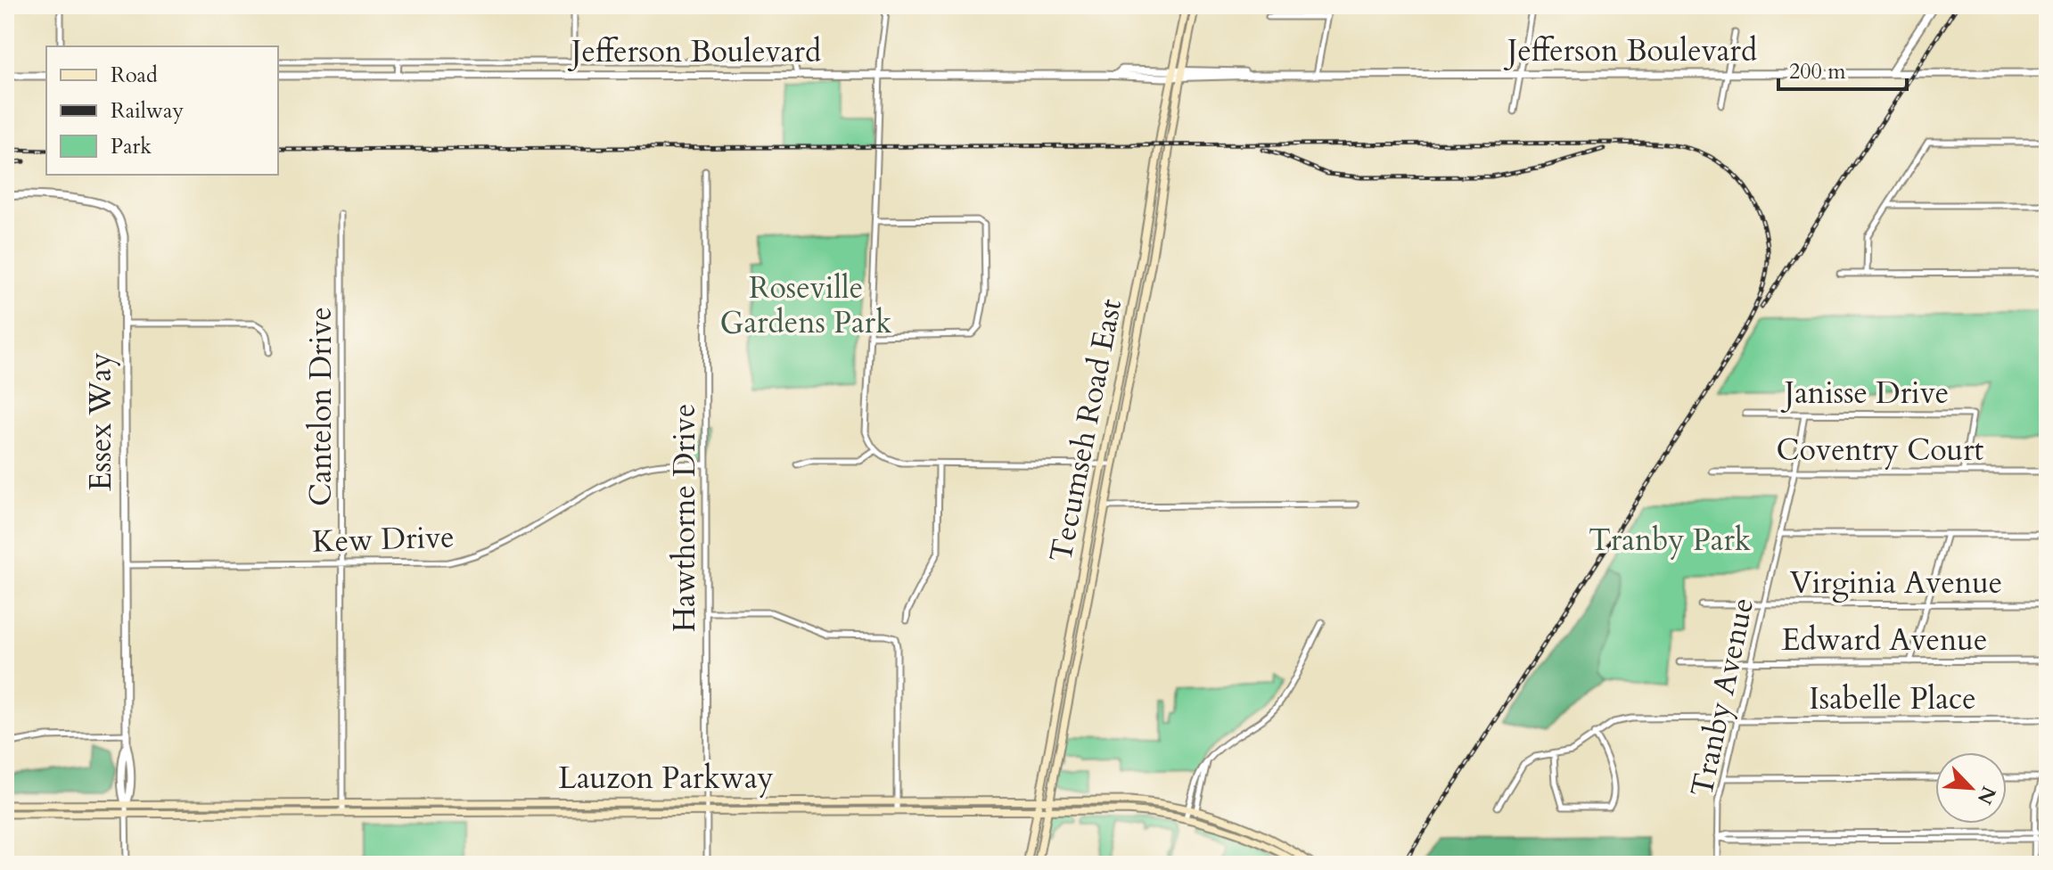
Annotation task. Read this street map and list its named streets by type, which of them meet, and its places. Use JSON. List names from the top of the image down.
{
  "streets": {
    "main road": ["Tecumseh Road East", "Lauzon Parkway"],
    "street": [
      "Jefferson Boulevard",
      "Janisse Drive",
      "Cantelon Drive",
      "Essex Way",
      "Coventry Court",
      "Hawthorne Drive",
      "Kew Drive",
      "Virginia Avenue",
      "Edward Avenue",
      "Tranby Avenue",
      "Isabelle Place"
    ]
  },
  "crossings": [
    ["Jefferson Boulevard", "Tecumseh Road East"],
    ["Janisse Drive", "Coventry Court"],
    ["Janisse Drive", "Tranby Avenue"],
    ["Cantelon Drive", "Kew Drive"],
    ["Cantelon Drive", "Lauzon Parkway"],
    ["Essex Way", "Kew Drive"],
    ["Essex Way", "Lauzon Parkway"],
    ["Tecumseh Road East", "Lauzon Parkway"],
    ["Coventry Court", "Tranby Avenue"],
    ["Hawthorne Drive", "Kew Drive"],
    ["Hawthorne Drive", "Lauzon Parkway"],
    ["Virginia Avenue", "Tranby Avenue"],
    ["Edward Avenue", "Tranby Avenue"],
    ["Tranby Avenue", "Isabelle Place"]
  ],
  "parks": ["Roseville Gardens Park", "Tranby Park"],
  "legend": ["Road", "Railway", "Park"],
  "scale_bar": "200 m",
  "north": "bottom right"
}
